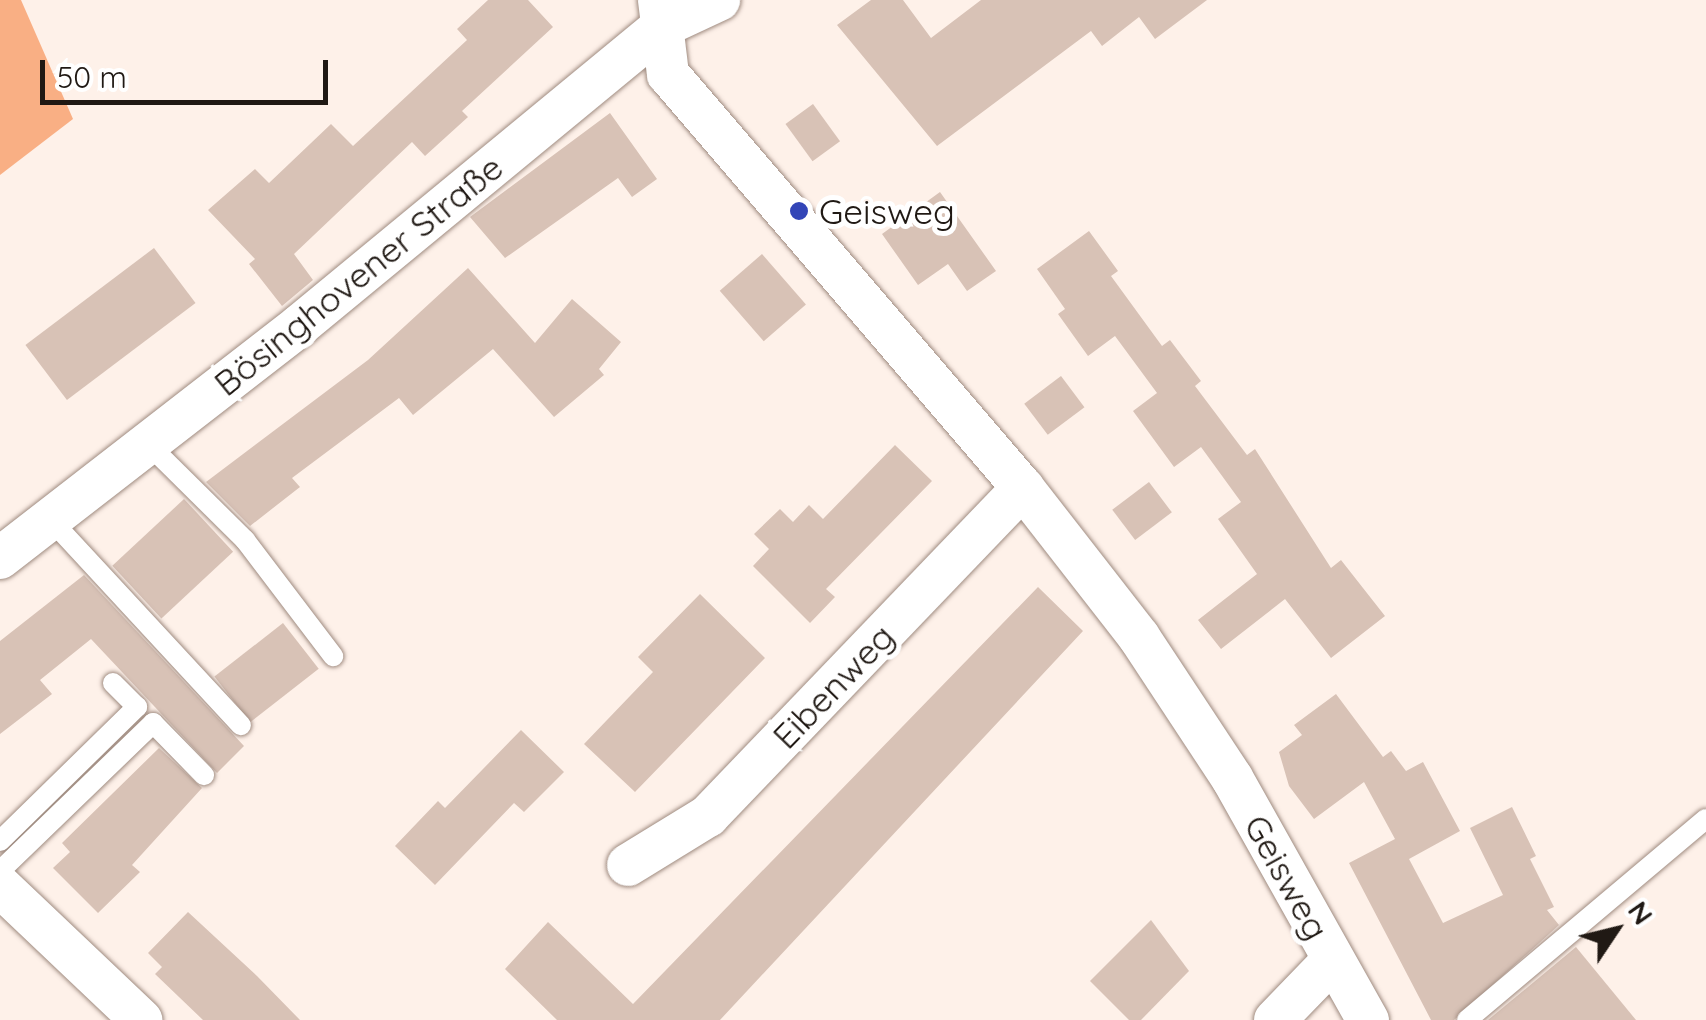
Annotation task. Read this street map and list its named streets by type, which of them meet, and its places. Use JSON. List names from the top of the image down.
{
  "streets": {
    "street": ["Bösinghovener Straße", "Eibenweg", "Geisweg"]
  },
  "crossings": [
    ["Bösinghovener Straße", "Geisweg"],
    ["Eibenweg", "Geisweg"]
  ],
  "places": ["Geisweg"],
  "scale_bar": "50 m",
  "north": "top right"
}
